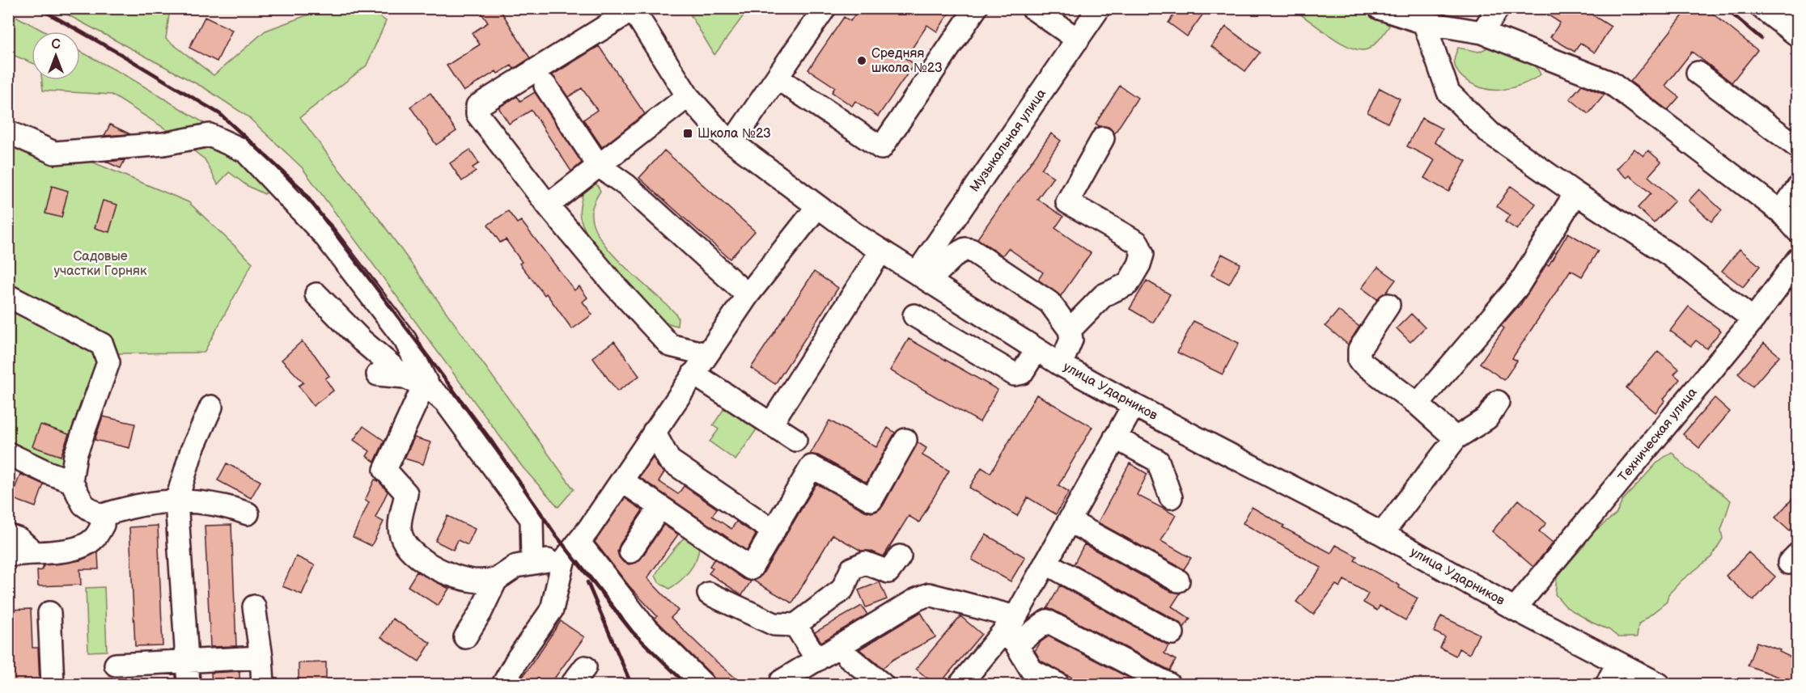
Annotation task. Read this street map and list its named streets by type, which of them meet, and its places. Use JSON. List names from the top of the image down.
{
  "streets": {
    "street": ["Музыкальная улица", "улица Ударников", "Техническая улица"]
  },
  "crossings": [
    ["Музыкальная улица", "улица Ударников"],
    ["улица Ударников", "Техническая улица"]
  ],
  "parks": ["Садовые участки Горняк"],
  "places": {
    "other": ["Средняя школа №23"],
    "transit": ["Школа №23"]
  },
  "north": "top"
}
